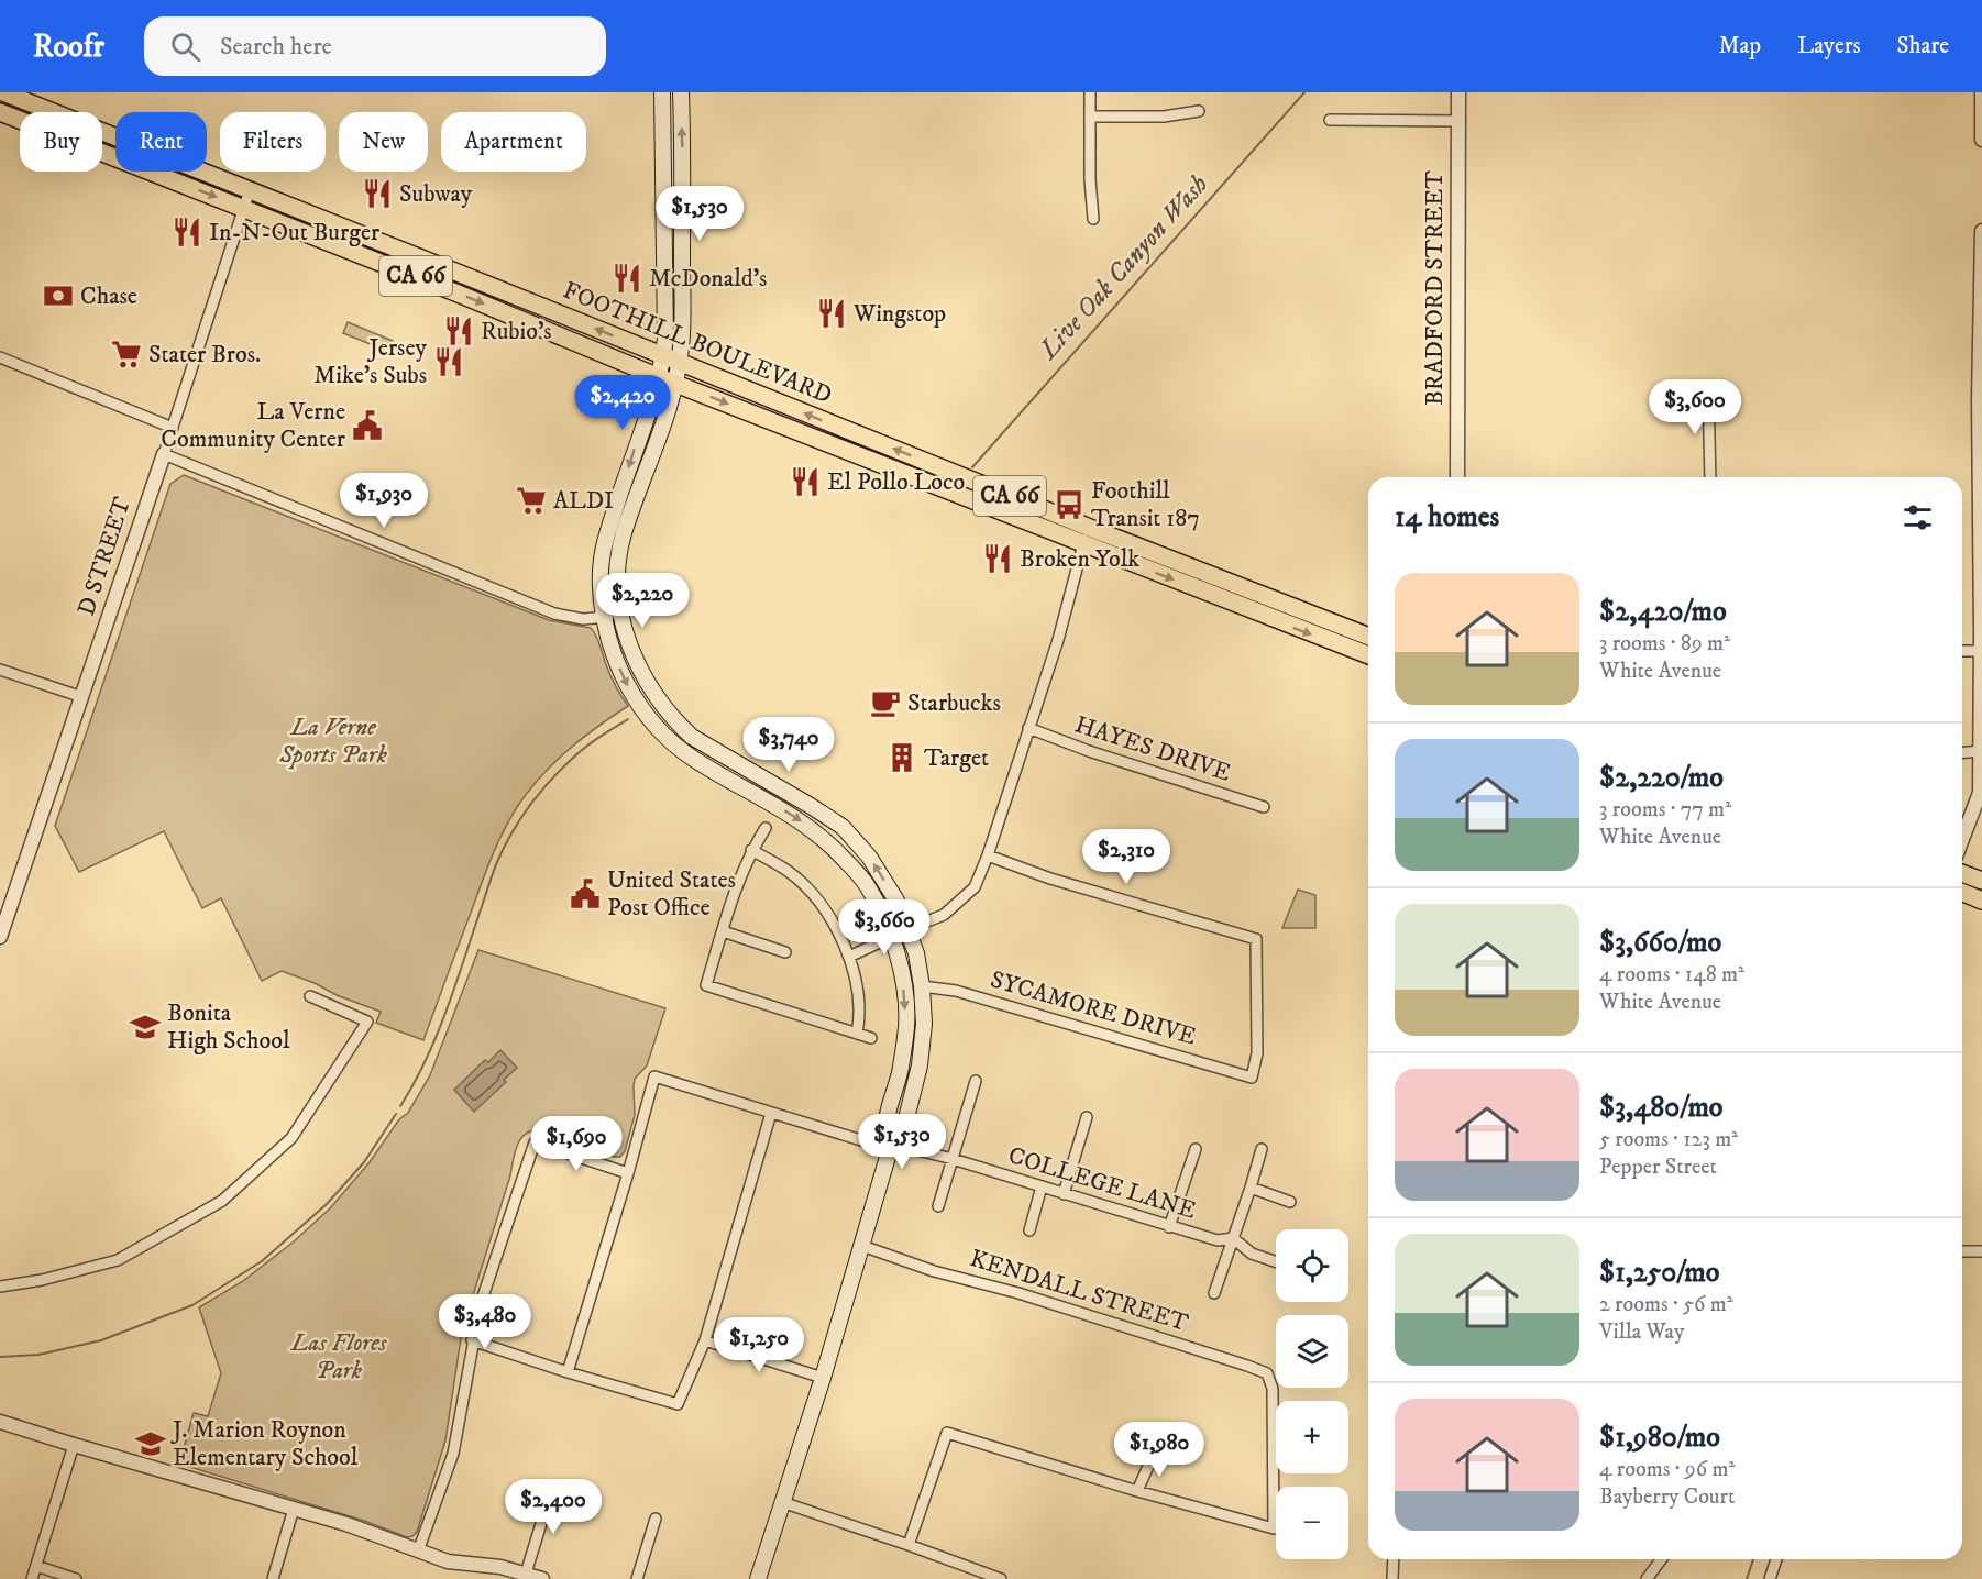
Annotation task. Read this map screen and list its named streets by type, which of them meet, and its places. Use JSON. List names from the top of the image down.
{
  "streets": {
    "main road": ["CA 66", "FOOTHILL BOULEVARD"],
    "street": [
      "BRADFORD STREET",
      "D STREET",
      "HAYES DRIVE",
      "SYCAMORE DRIVE",
      "COLLEGE LANE",
      "KENDALL STREET"
    ]
  },
  "crossings": [
    ["FOOTHILL BOULEVARD", "D STREET"]
  ],
  "water": ["Live Oak Canyon Wash"],
  "parks": ["La Verne Sports Park", "Las Flores Park"],
  "places": {
    "restaurant": [
      "Subway",
      "In-N-Out Burger",
      "McDonald's",
      "Wingstop",
      "Rubio's",
      "Jersey Mike's Subs",
      "El Pollo Loco",
      "Broken Yolk"
    ],
    "bank": ["Chase"],
    "supermarket": ["Stater Bros.", "ALDI"],
    "public building": ["La Verne Community Center", "United States Post Office"],
    "bus stop": ["Foothill Transit 187"],
    "cafe": ["Starbucks"],
    "building": ["Target"],
    "school or university": ["Bonita High School", "J. Marion Roynon Elementary School"]
  },
  "page": {
    "header": "Roofr",
    "search": "Search here",
    "nav": ["Map", "Layers", "Share"],
    "chip": [
      "Buy",
      "Rent",
      "Filters",
      "New",
      "Apartment"
    ],
    "price": [
      "$1,530",
      "$2,420",
      "$3,600",
      "$1,930",
      "$2,220",
      "$3,740",
      "$2,310",
      "$3,660",
      "$1,530",
      "$1,690",
      "$3,480",
      "$1,250",
      "$1,980",
      "$2,400"
    ],
    "heading": "14 homes",
    "list": [
      {
        "name": "$2,420/mo",
        "note": "3 rooms · 89 m² · White Avenue"
      },
      {
        "name": "$2,220/mo",
        "note": "3 rooms · 77 m² · White Avenue"
      },
      {
        "name": "$3,660/mo",
        "note": "4 rooms · 148 m² · White Avenue"
      },
      {
        "name": "$3,480/mo",
        "note": "5 rooms · 123 m² · Pepper Street"
      },
      {
        "name": "$1,250/mo",
        "note": "2 rooms · 56 m² · Villa Way"
      },
      {
        "name": "$1,980/mo",
        "note": "4 rooms · 96 m² · Bayberry Court"
      }
    ],
    "map_buttons": ["+", "−"]
  }
}
